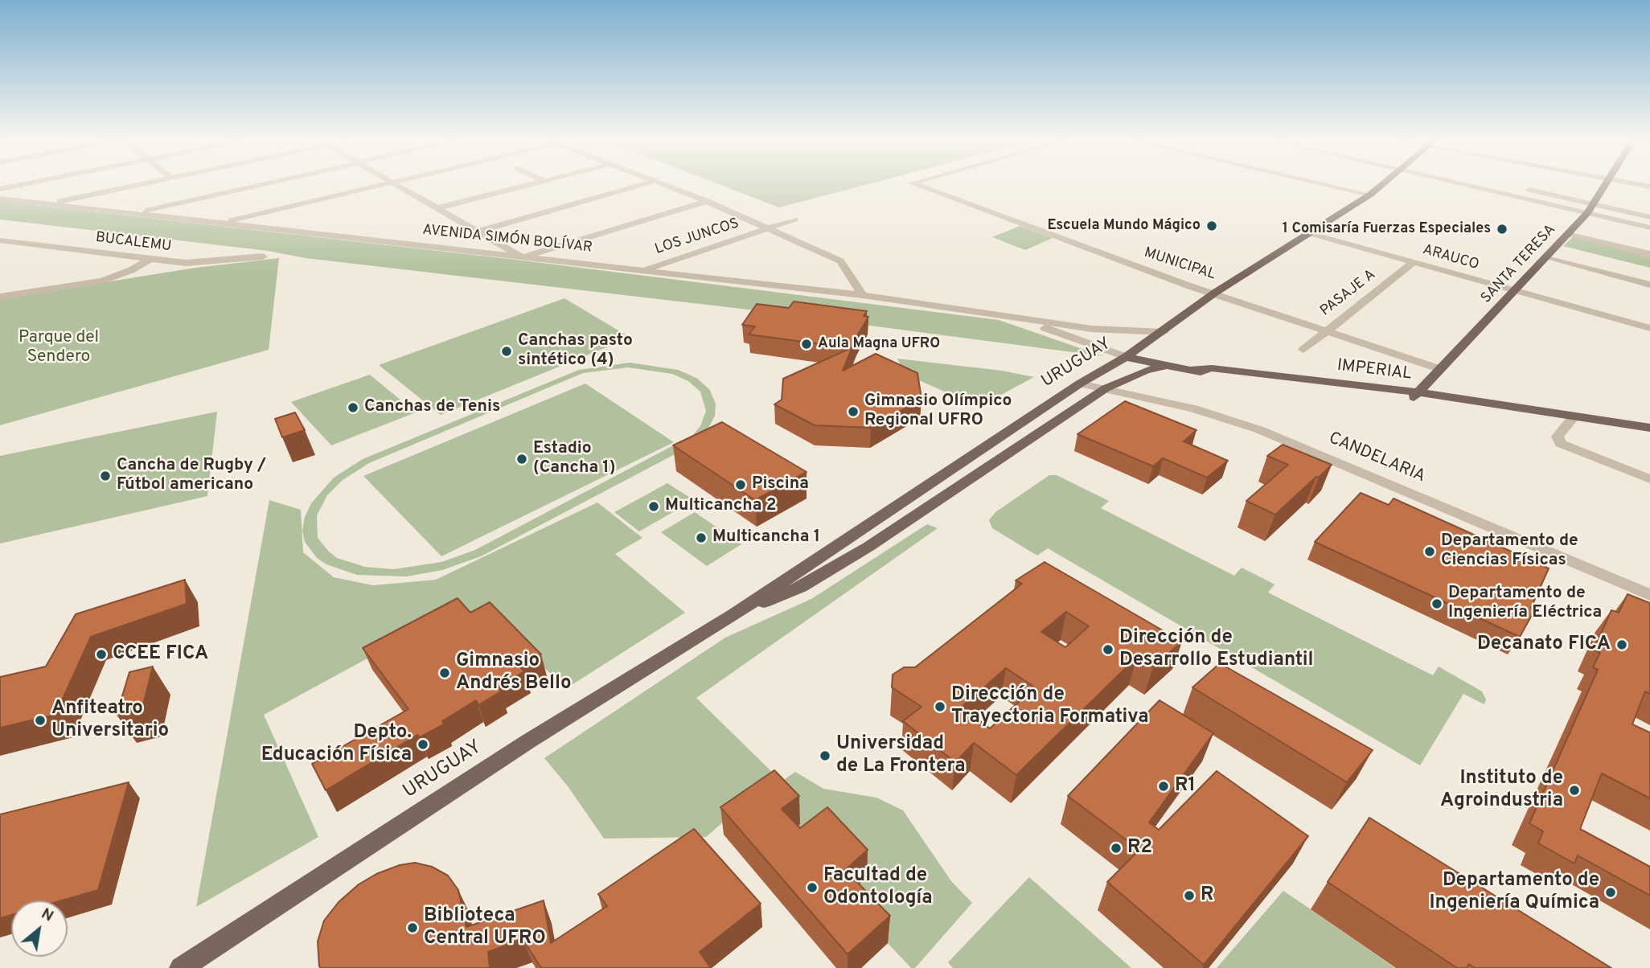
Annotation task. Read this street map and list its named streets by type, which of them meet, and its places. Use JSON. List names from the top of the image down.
{
  "streets": {
    "main road": ["SANTA TERESA", "URUGUAY", "IMPERIAL"],
    "street": [
      "LOS JUNCOS",
      "AVENIDA SIMÓN BOLÍVAR",
      "BUCALEMU",
      "ARAUCO",
      "MUNICIPAL",
      "PASAJE A",
      "CANDELARIA"
    ]
  },
  "crossings": [
    ["LOS JUNCOS", "AVENIDA SIMÓN BOLÍVAR"],
    ["AVENIDA SIMÓN BOLÍVAR", "URUGUAY"],
    ["AVENIDA SIMÓN BOLÍVAR", "IMPERIAL"],
    ["ARAUCO", "SANTA TERESA"],
    ["ARAUCO", "PASAJE A"],
    ["ARAUCO", "URUGUAY"],
    ["MUNICIPAL", "SANTA TERESA"],
    ["MUNICIPAL", "PASAJE A"],
    ["MUNICIPAL", "URUGUAY"],
    ["SANTA TERESA", "IMPERIAL"],
    ["URUGUAY", "IMPERIAL"],
    ["URUGUAY", "CANDELARIA"]
  ],
  "parks": ["Parque del Sendero"],
  "places": [
    "Escuela Mundo Mágico",
    "1 Comisaría Fuerzas Especiales",
    "Aula Magna UFRO",
    "Canchas pasto sintético (4)",
    "Canchas de Tenis",
    "Gimnasio Olímpico Regional UFRO",
    "Estadio (Cancha 1)",
    "Cancha de Rugby / Fútbol americano",
    "Piscina",
    "Multicancha 2",
    "Multicancha 1",
    "Departamento de Ciencias Físicas",
    "Departamento de Ingeniería Eléctrica",
    "Decanato FICA",
    "Dirección de Desarrollo Estudiantil",
    "CCEE FICA",
    "Gimnasio Andrés Bello",
    "Dirección de Trayectoria Formativa",
    "Anfiteatro Universitario",
    "Depto. Educación Física",
    "Universidad de La Frontera",
    "R1",
    "Instituto de Agroindustria",
    "R2",
    "Facultad de Odontología",
    "Departamento de Ingeniería Química",
    "R",
    "Biblioteca Central UFRO"
  ],
  "north": "top right"
}
